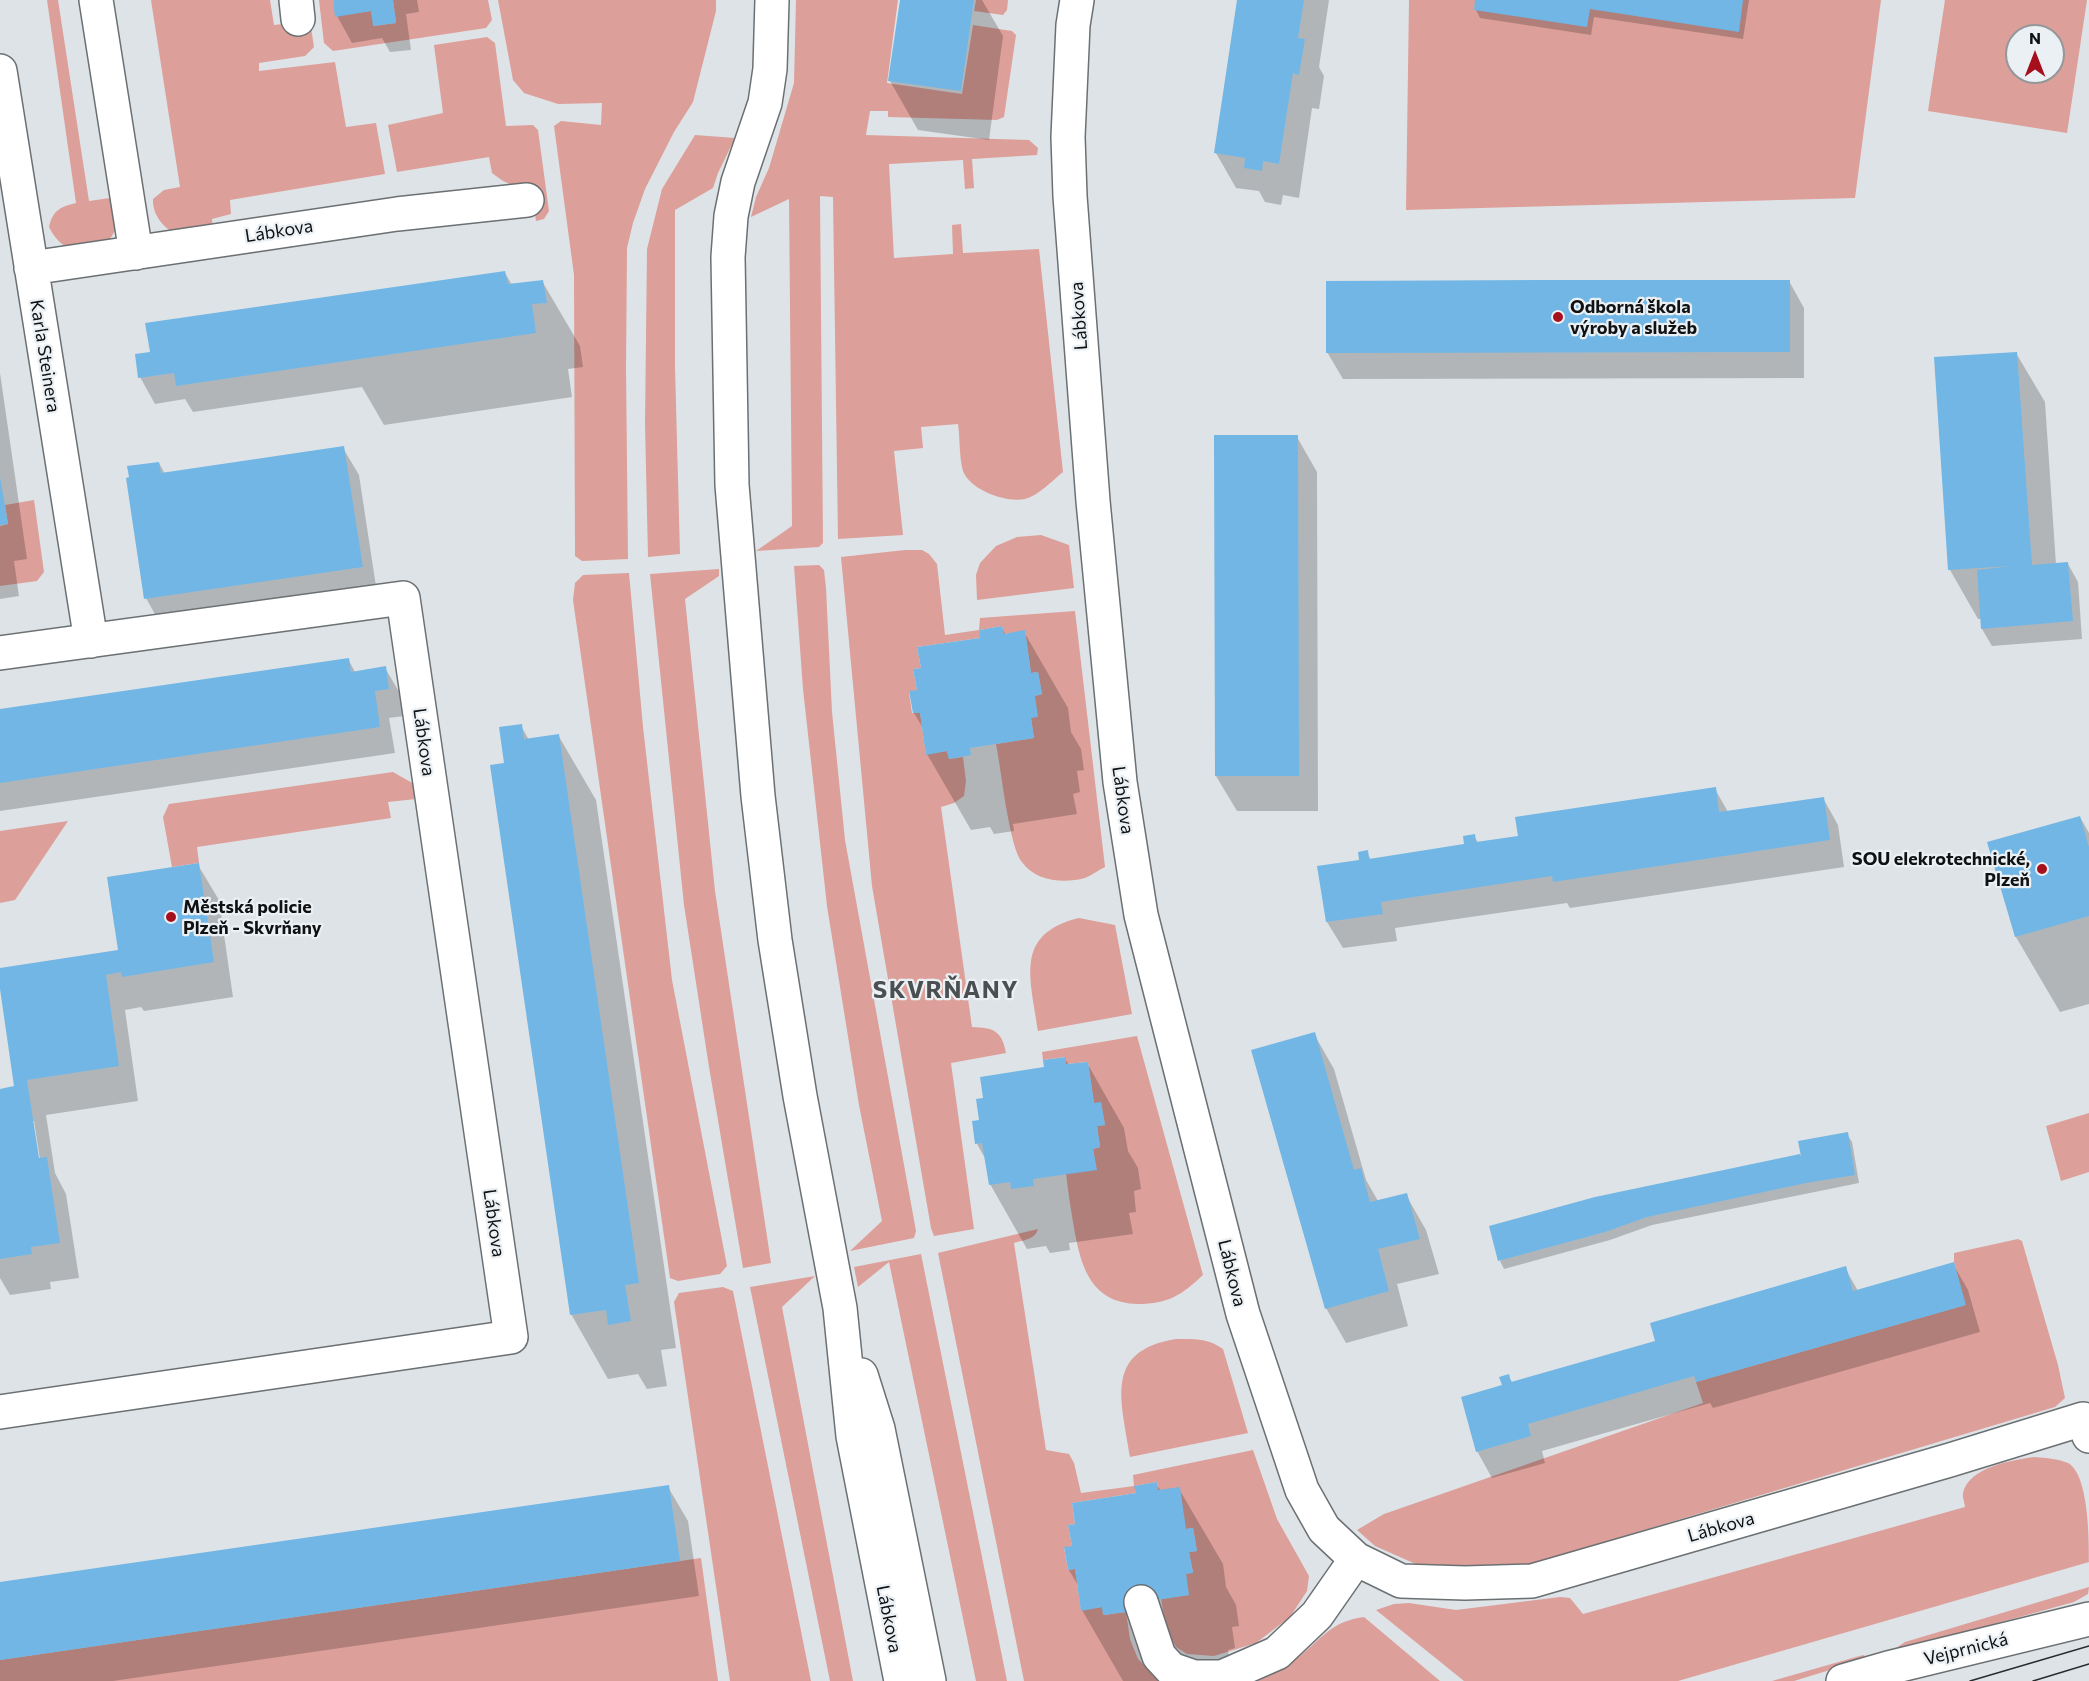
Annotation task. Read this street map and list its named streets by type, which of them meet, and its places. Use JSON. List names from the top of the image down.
{
  "streets": {
    "street": ["Lábkova", "Karla Steinera", "Vejprnická"]
  },
  "crossings": [
    ["Lábkova", "Karla Steinera"]
  ],
  "districts": ["SKVRŇANY"],
  "places": ["Odborná škola výroby a služeb", "SOU elekrotechnické, Plzeň", "Městská policie Plzeň - Skvrňany"],
  "north": "top"
}
